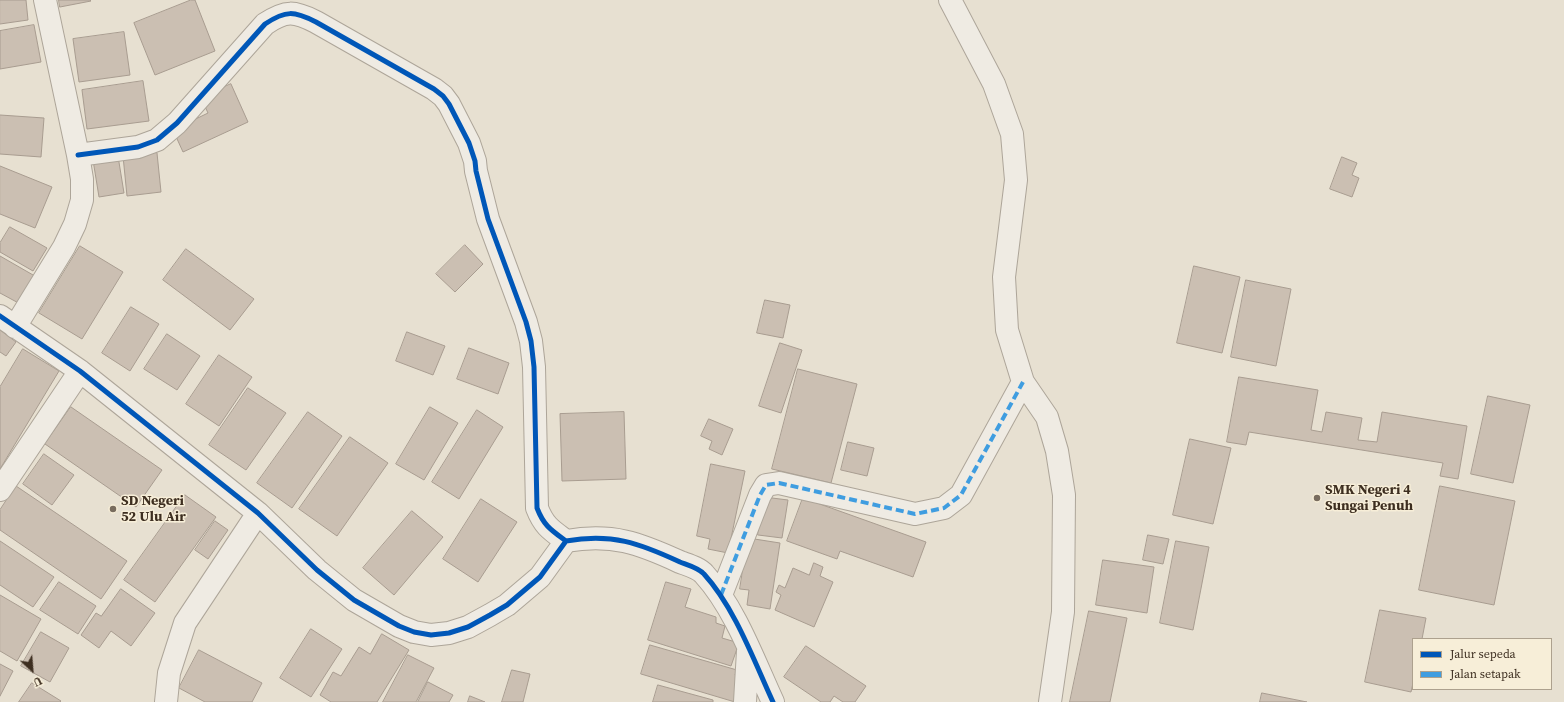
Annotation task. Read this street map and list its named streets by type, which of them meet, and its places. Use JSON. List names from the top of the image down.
{
  "places": ["SMK Negeri 4 Sungai Penuh", "SD Negeri 52 Ulu Air"],
  "legend": ["Jalur sepeda", "Jalan setapak"],
  "north": "bottom right"
}
